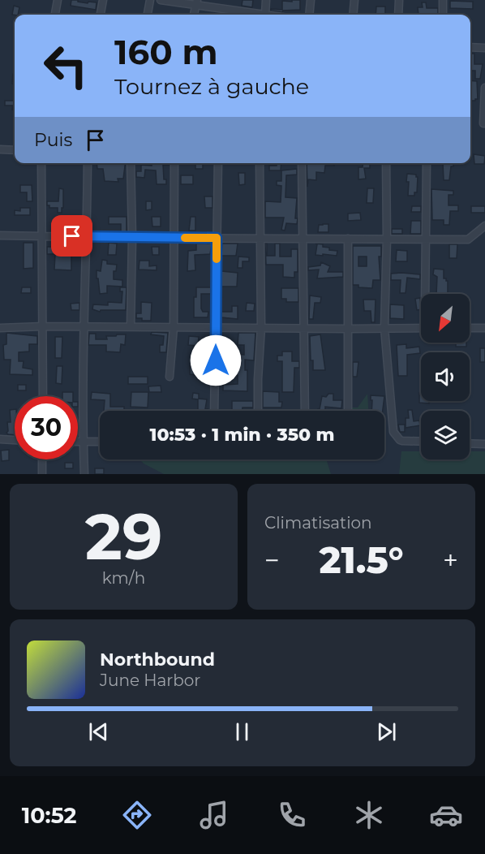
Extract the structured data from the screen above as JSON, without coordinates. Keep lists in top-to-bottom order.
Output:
{
  "north": "bottom left",
  "page": {
    "turn": ["160 m", "Tournez à gauche"],
    "then": "Puis",
    "limit": "30",
    "trip": "10:53 · 1 min · 350 m",
    "tile": [
      ["29", "km/h"],
      "Climatisation"
    ],
    "heat": ["−", "21.5°", "+"],
    "song": ["Northbound", "June Harbor"],
    "tabs": "10:52"
  }
}
